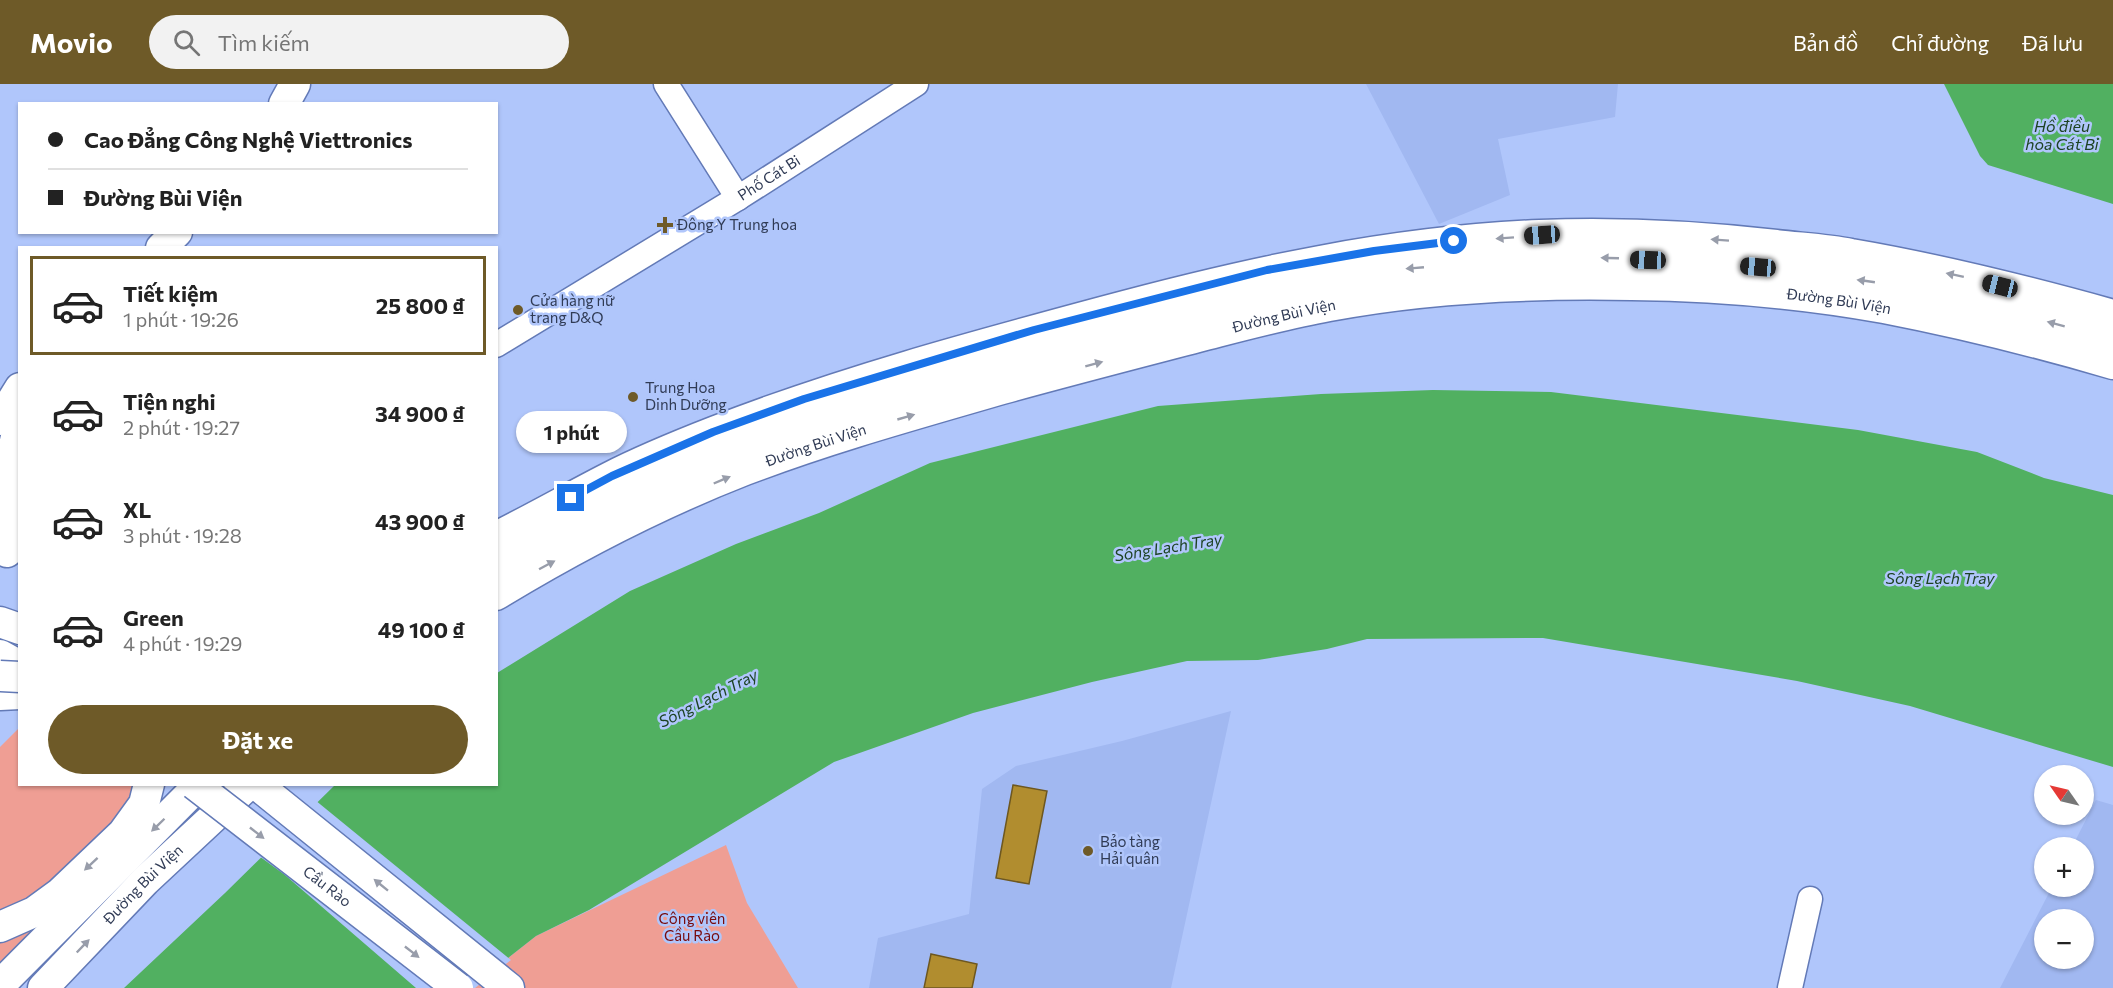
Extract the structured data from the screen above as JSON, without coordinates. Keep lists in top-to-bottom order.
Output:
{
  "streets": {
    "main road": ["Đường Bùi Viện", "Cầu Rào"],
    "street": ["Phố Cát Bi"]
  },
  "water": ["Hồ điều hòa Cát Bi", "Sông Lạch Tray"],
  "parks": ["Công viên Cầu Rào"],
  "places": {
    "health": ["Đông Y Trung hoa"],
    "other": ["Cửa hàng nữ trang D&Q", "Trung Hoa Dinh Dưỡng", "Bảo tàng Hải quân"]
  },
  "north": "top left",
  "page": {
    "header": "Movio",
    "search": "Tìm kiếm",
    "nav": ["Bản đồ", "Chỉ đường", "Đã lưu"],
    "banner": ["Cao Đẳng Công Nghệ Viettronics", "Đường Bùi Viện"],
    "list": [
      {
        "name": "Tiết kiệm",
        "note": "1 phút · 19:26",
        "value": "25 800 ₫"
      },
      {
        "name": "Tiện nghi",
        "note": "2 phút · 19:27",
        "value": "34 900 ₫"
      },
      {
        "name": "XL",
        "note": "3 phút · 19:28",
        "value": "43 900 ₫"
      },
      {
        "name": "Green",
        "note": "4 phút · 19:29",
        "value": "49 100 ₫"
      }
    ],
    "bubble": "1 phút",
    "buttons": "Đặt xe",
    "map_buttons": ["+", "−"]
  }
}
